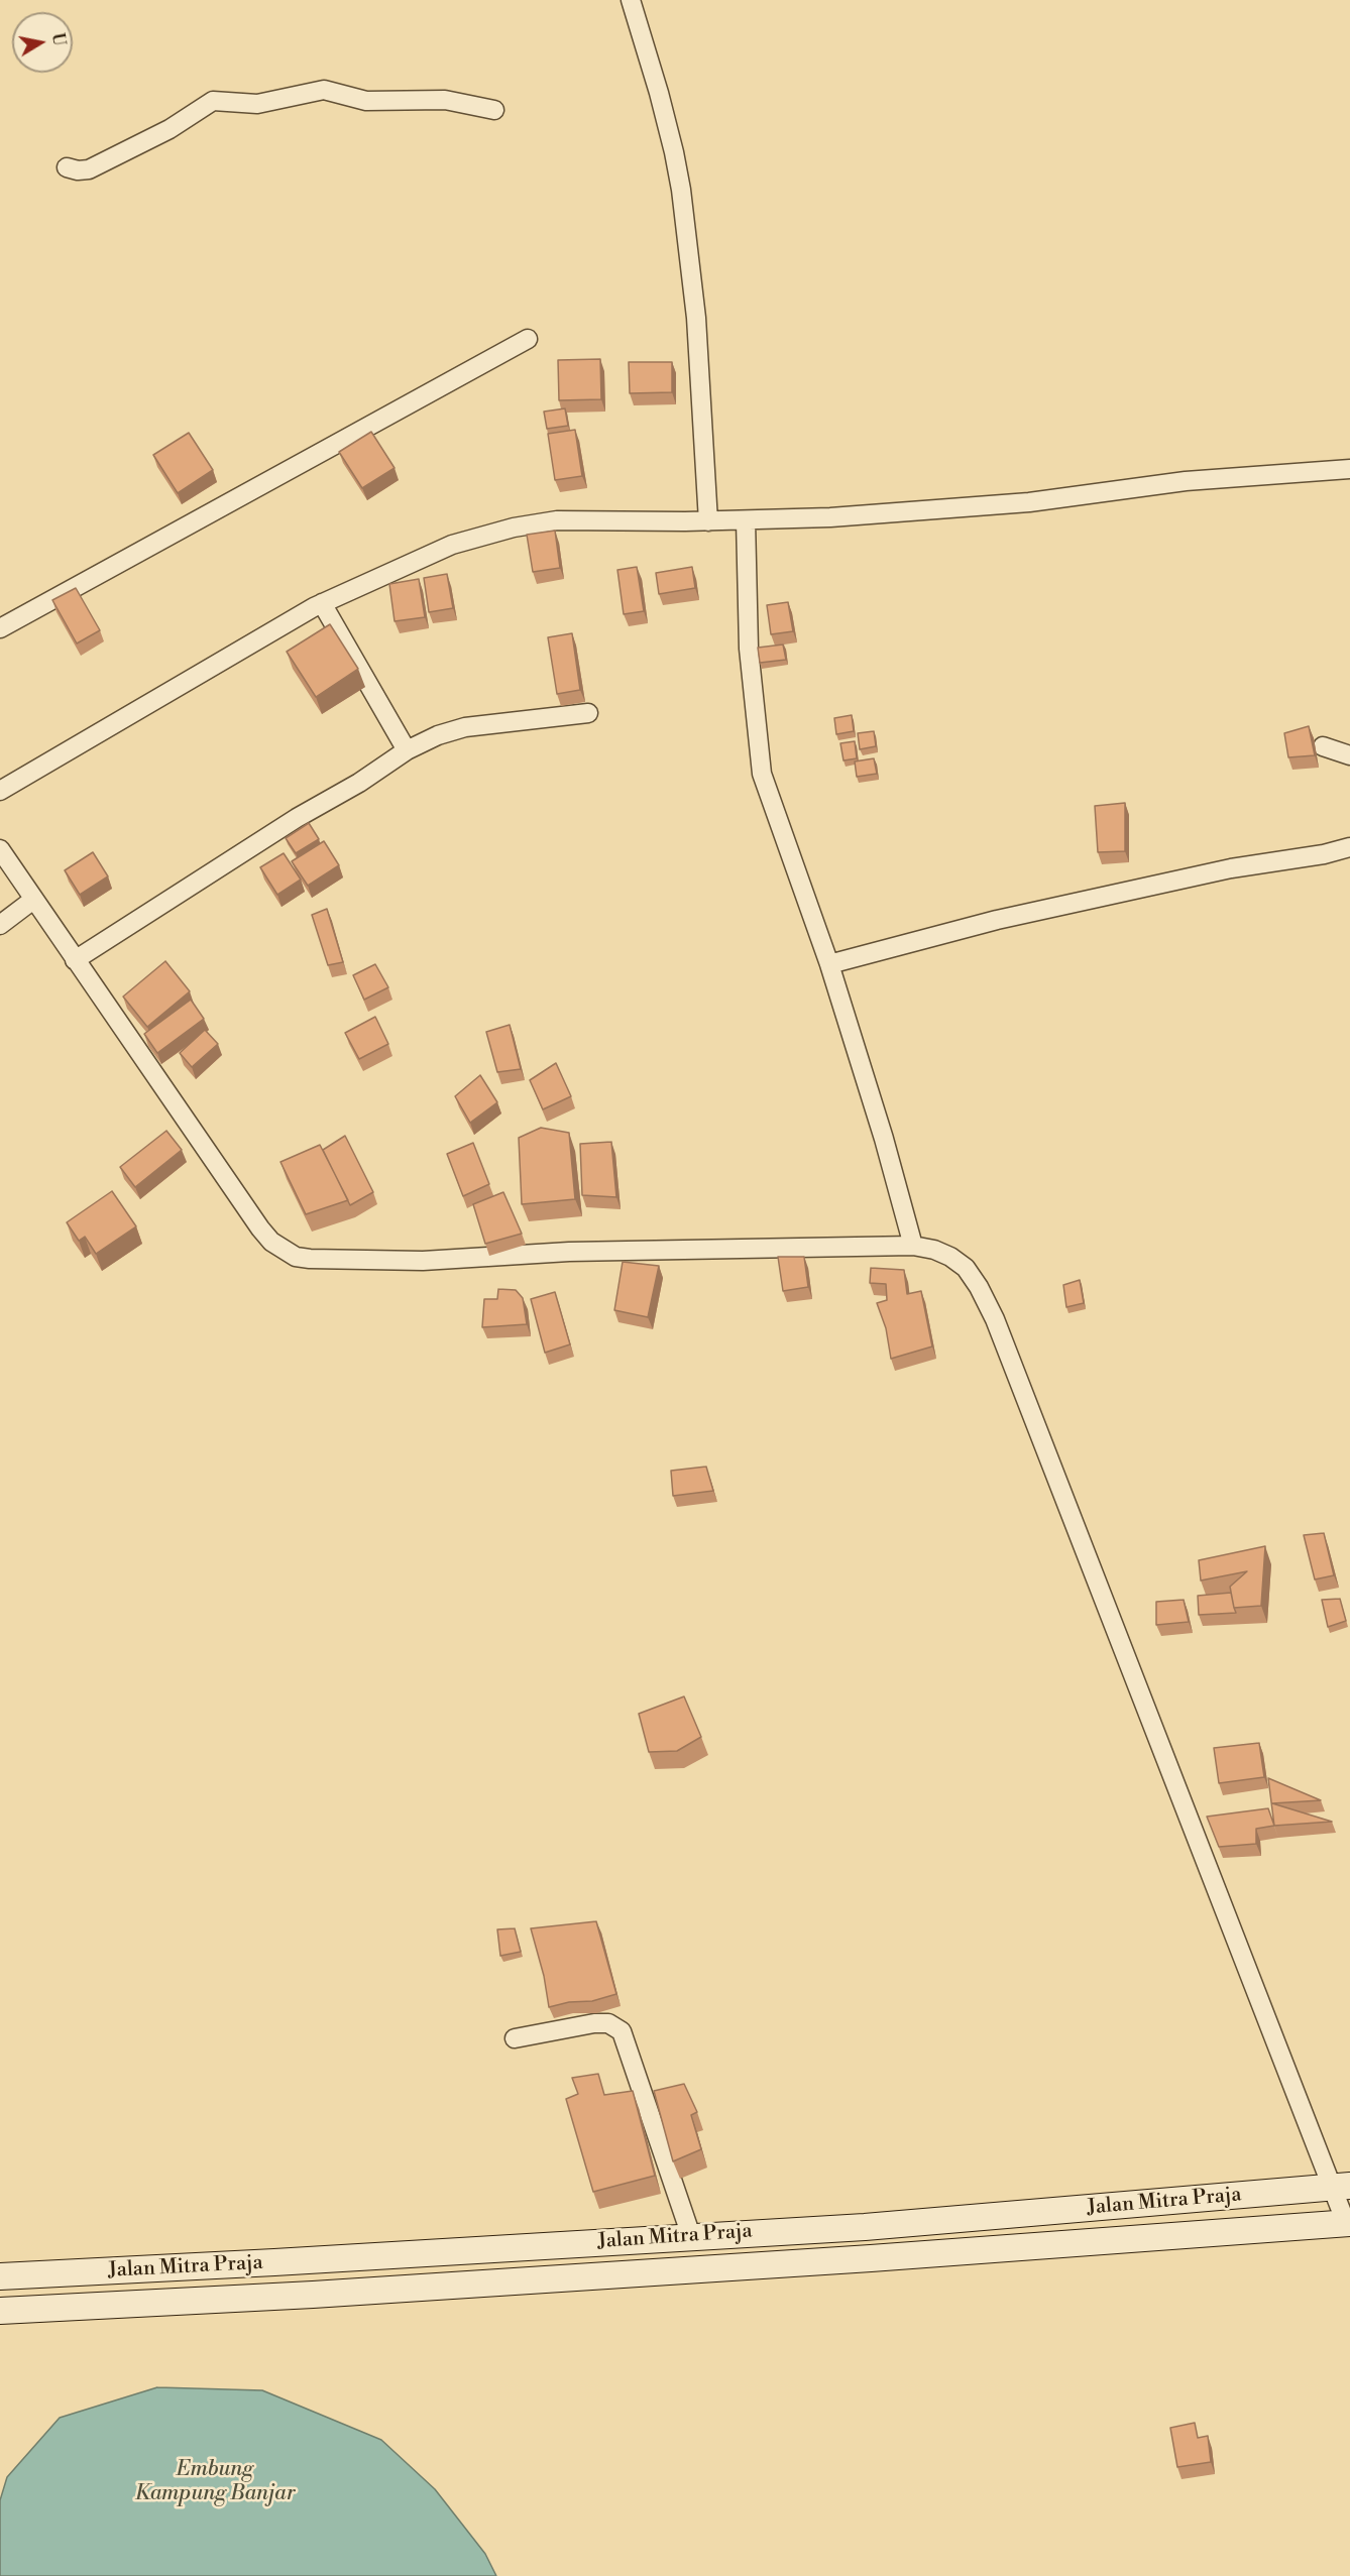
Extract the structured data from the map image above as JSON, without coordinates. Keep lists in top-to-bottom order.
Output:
{
  "streets": {
    "street": ["Jalan Mitra Praja"]
  },
  "water": ["Embung Kampung Banjar"],
  "north": "right"
}
